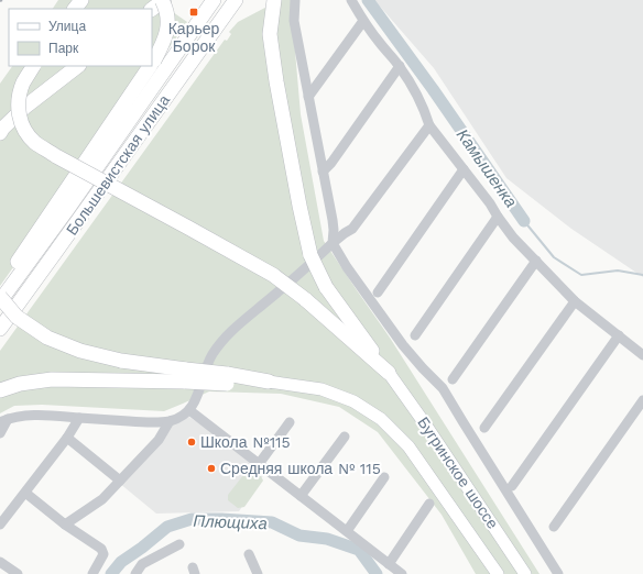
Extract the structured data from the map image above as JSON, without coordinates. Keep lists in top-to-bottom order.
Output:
{
  "streets": {
    "highway": ["Большевистская улица"],
    "main road": ["Бугринское шоссе"]
  },
  "water": ["Камышенка", "Плющиха"],
  "places": {
    "transit": ["Карьер Борок"],
    "other": ["Школа №115", "Средняя школа № 115"]
  },
  "legend": ["Улица", "Парк"]
}
